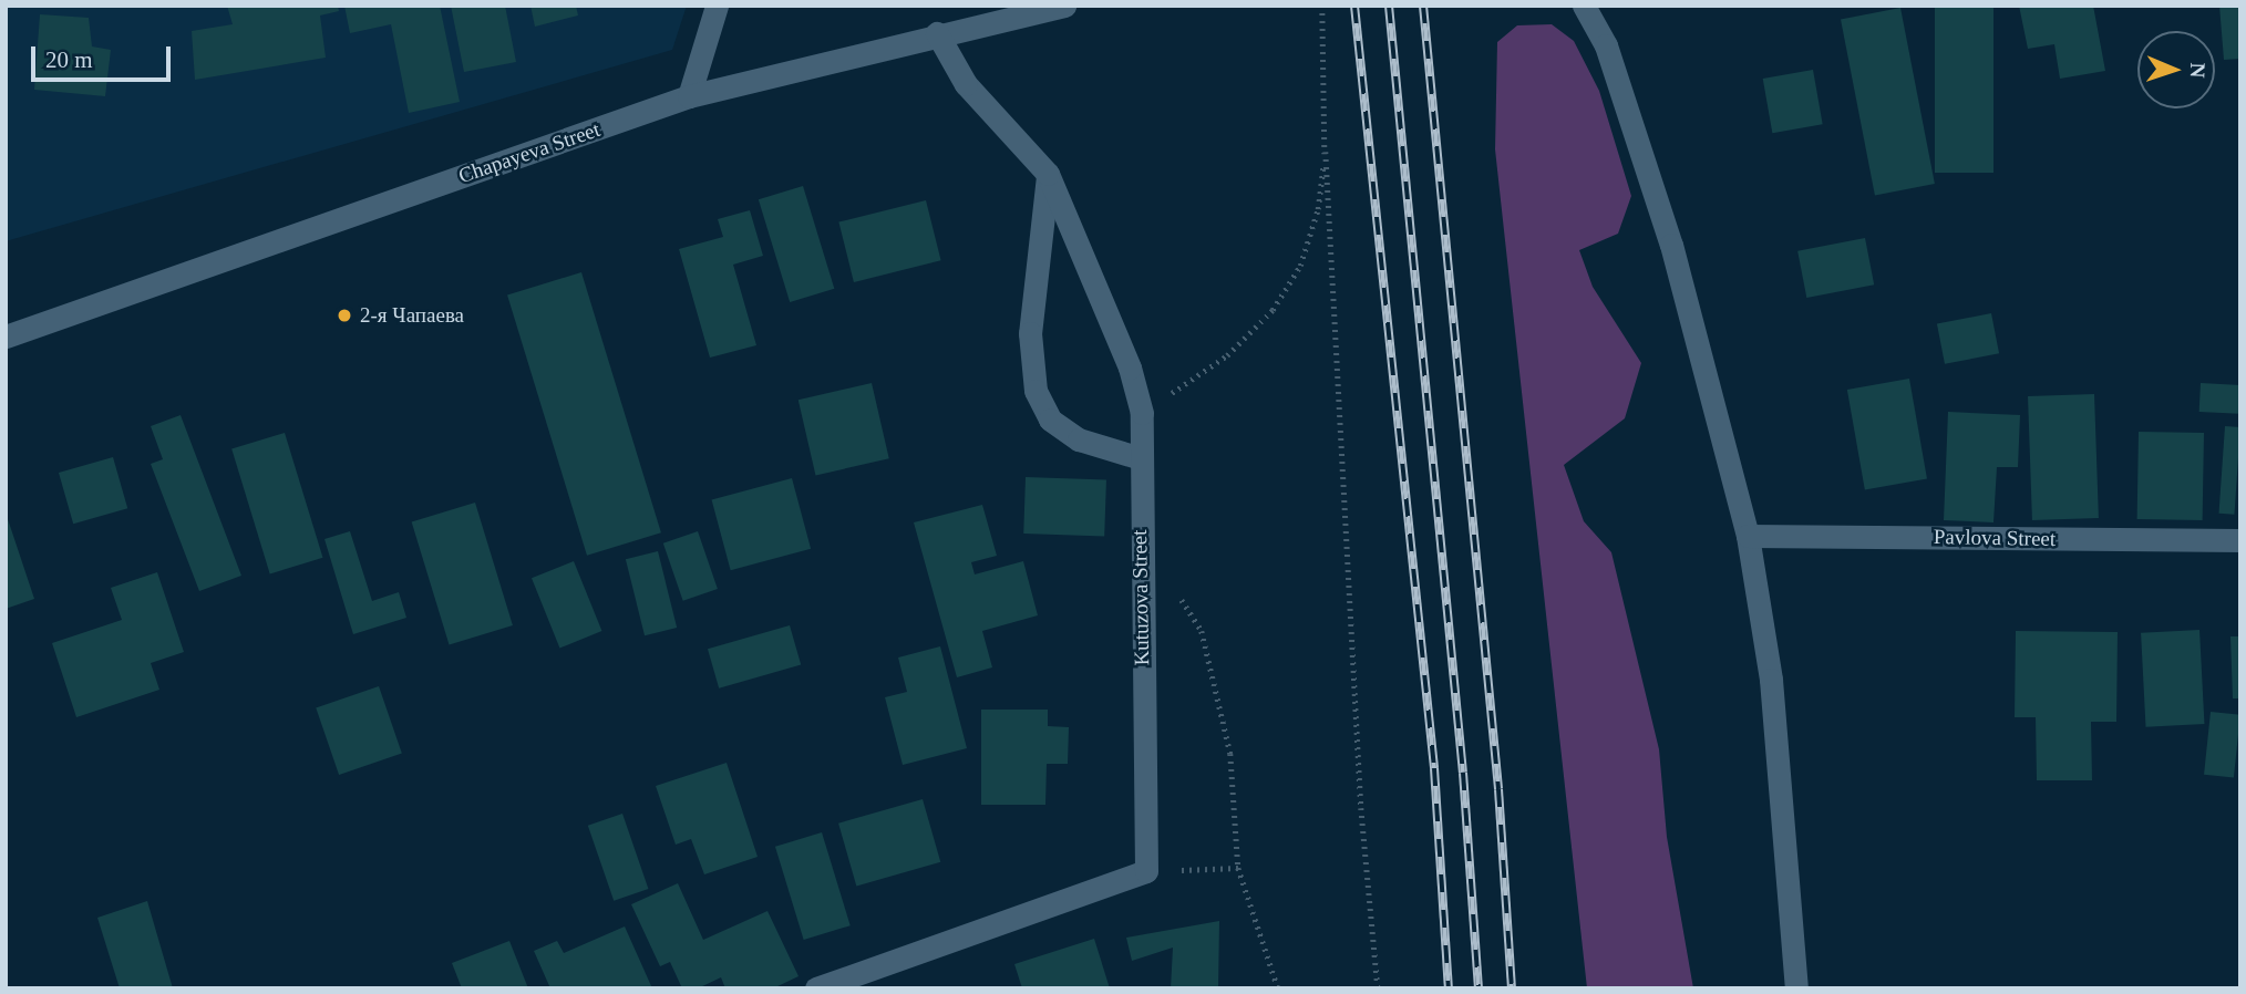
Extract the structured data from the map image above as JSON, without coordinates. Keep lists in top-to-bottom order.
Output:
{
  "streets": {
    "street": ["Chapayeva Street", "Pavlova Street", "Kutuzova Street"]
  },
  "crossings": [
    ["Chapayeva Street", "Kutuzova Street"]
  ],
  "places": ["2-я Чапаева"],
  "scale_bar": "20 m",
  "north": "right"
}
